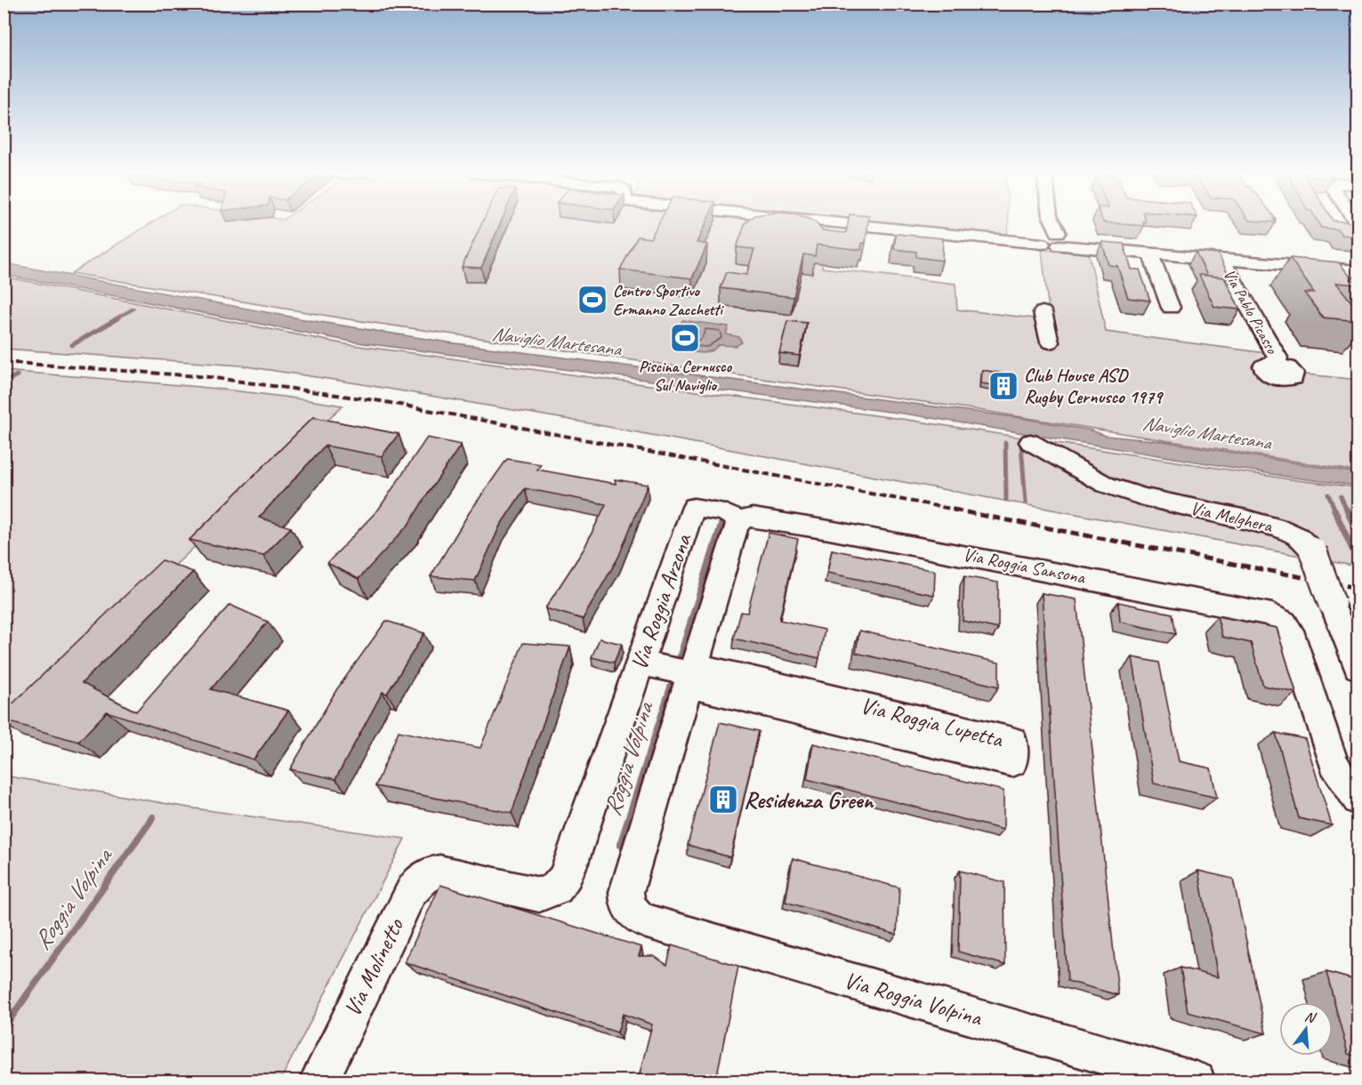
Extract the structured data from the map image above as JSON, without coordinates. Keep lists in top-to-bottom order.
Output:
{
  "streets": {
    "street": [
      "Via Pablo Picasso",
      "Via Melghera",
      "Via Roggia Sansona",
      "Via Roggia Arzona",
      "Via Roggia Lupetta",
      "Via Molinetto",
      "Via Roggia Volpina"
    ]
  },
  "crossings": [
    ["Via Roggia Sansona", "Via Roggia Arzona"],
    ["Via Roggia Arzona", "Via Molinetto"],
    ["Via Roggia Lupetta", "Via Roggia Volpina"]
  ],
  "water": ["Naviglio Martesana", "Roggia Volpina"],
  "places": {
    "sports": ["Centro Sportivo Ermanno Zacchetti", "Piscina Cernusco Sul Naviglio"],
    "building": ["Club House ASD Rugby Cernusco 1979", "Residenza Green"]
  },
  "north": "top"
}
